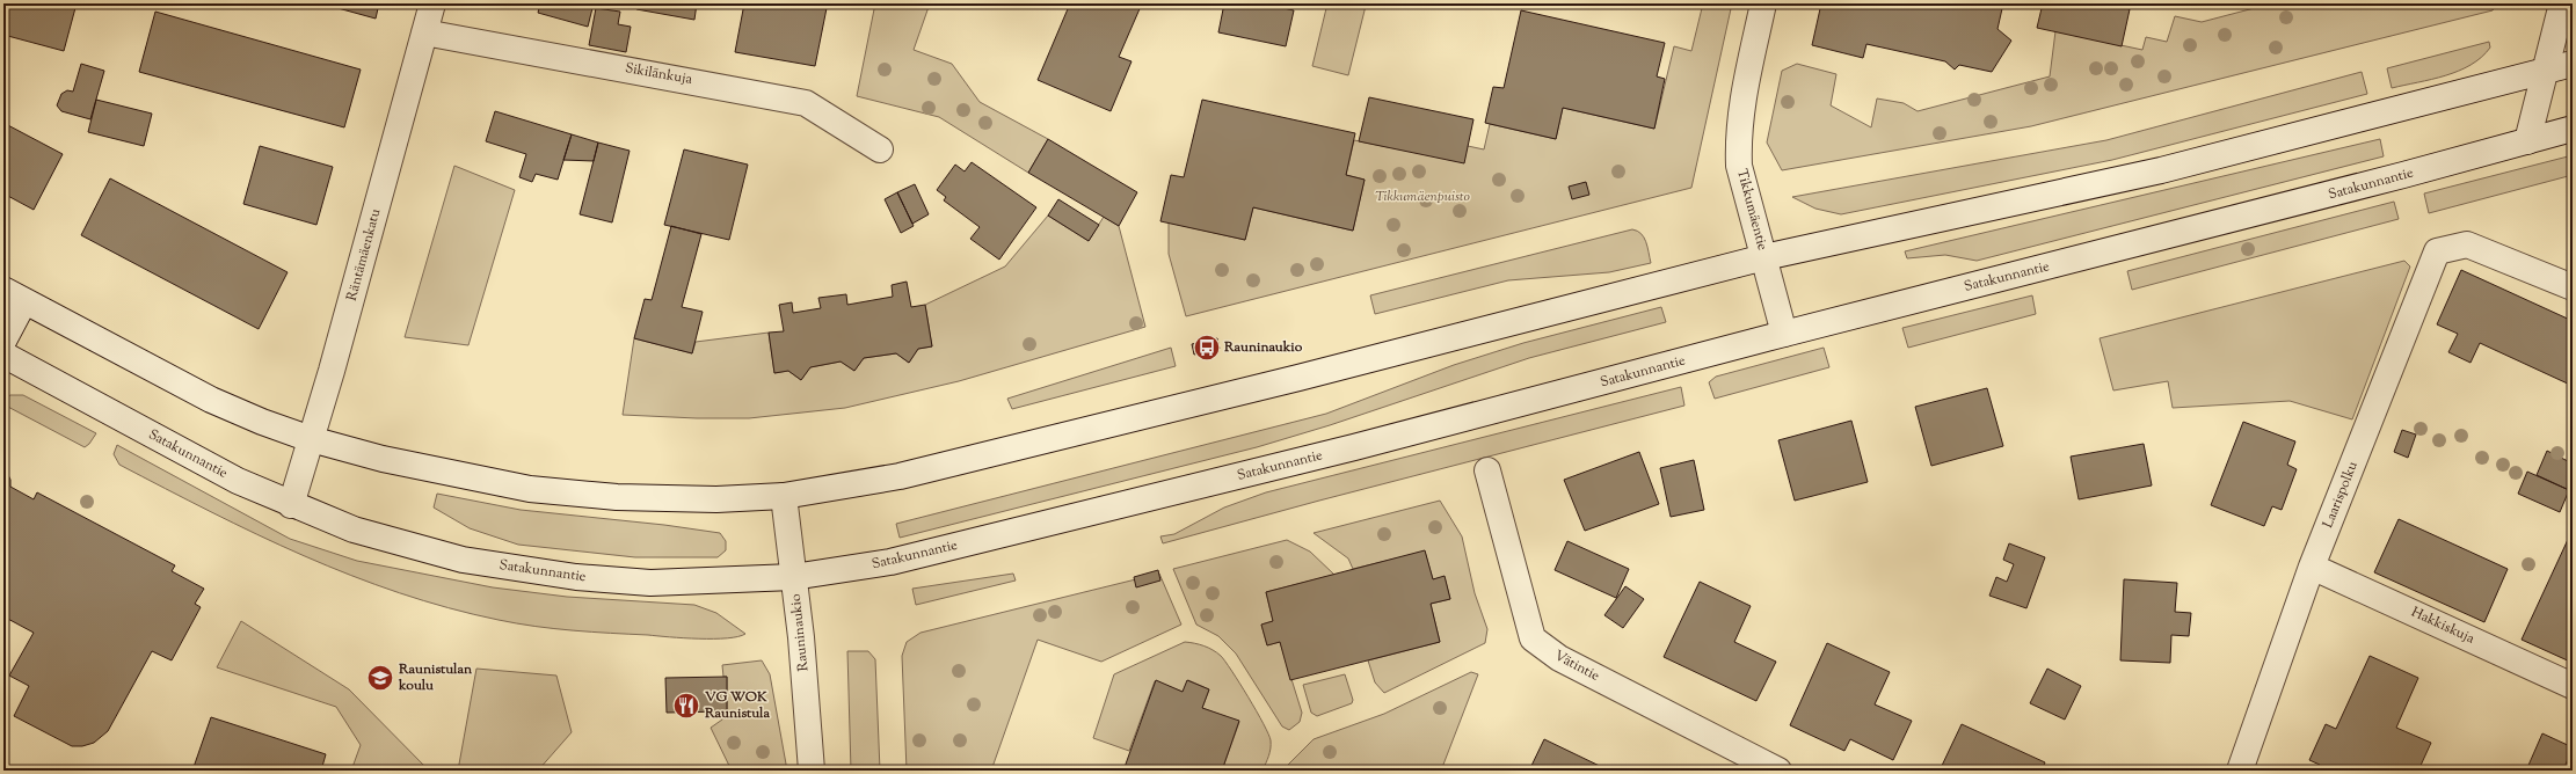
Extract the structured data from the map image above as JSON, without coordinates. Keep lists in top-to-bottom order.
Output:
{
  "streets": {
    "main road": [
      "Sikilänkuja",
      "Satakunnantie",
      "Tikkumäentie",
      "Räntämäenkatu",
      "Laarispolku",
      "Hakkiskuja",
      "Rauninaukio",
      "Vätintie"
    ]
  },
  "crossings": [
    ["Sikilänkuja", "Räntämäenkatu"],
    ["Satakunnantie", "Tikkumäentie"],
    ["Satakunnantie", "Räntämäenkatu"],
    ["Satakunnantie", "Rauninaukio"],
    ["Laarispolku", "Hakkiskuja"]
  ],
  "parks": ["Tikkumäenpuisto"],
  "places": {
    "bus stop": ["Rauninaukio"],
    "school or university": ["Raunistulan koulu"],
    "restaurant": ["VG WOK Raunistula"]
  }
}
